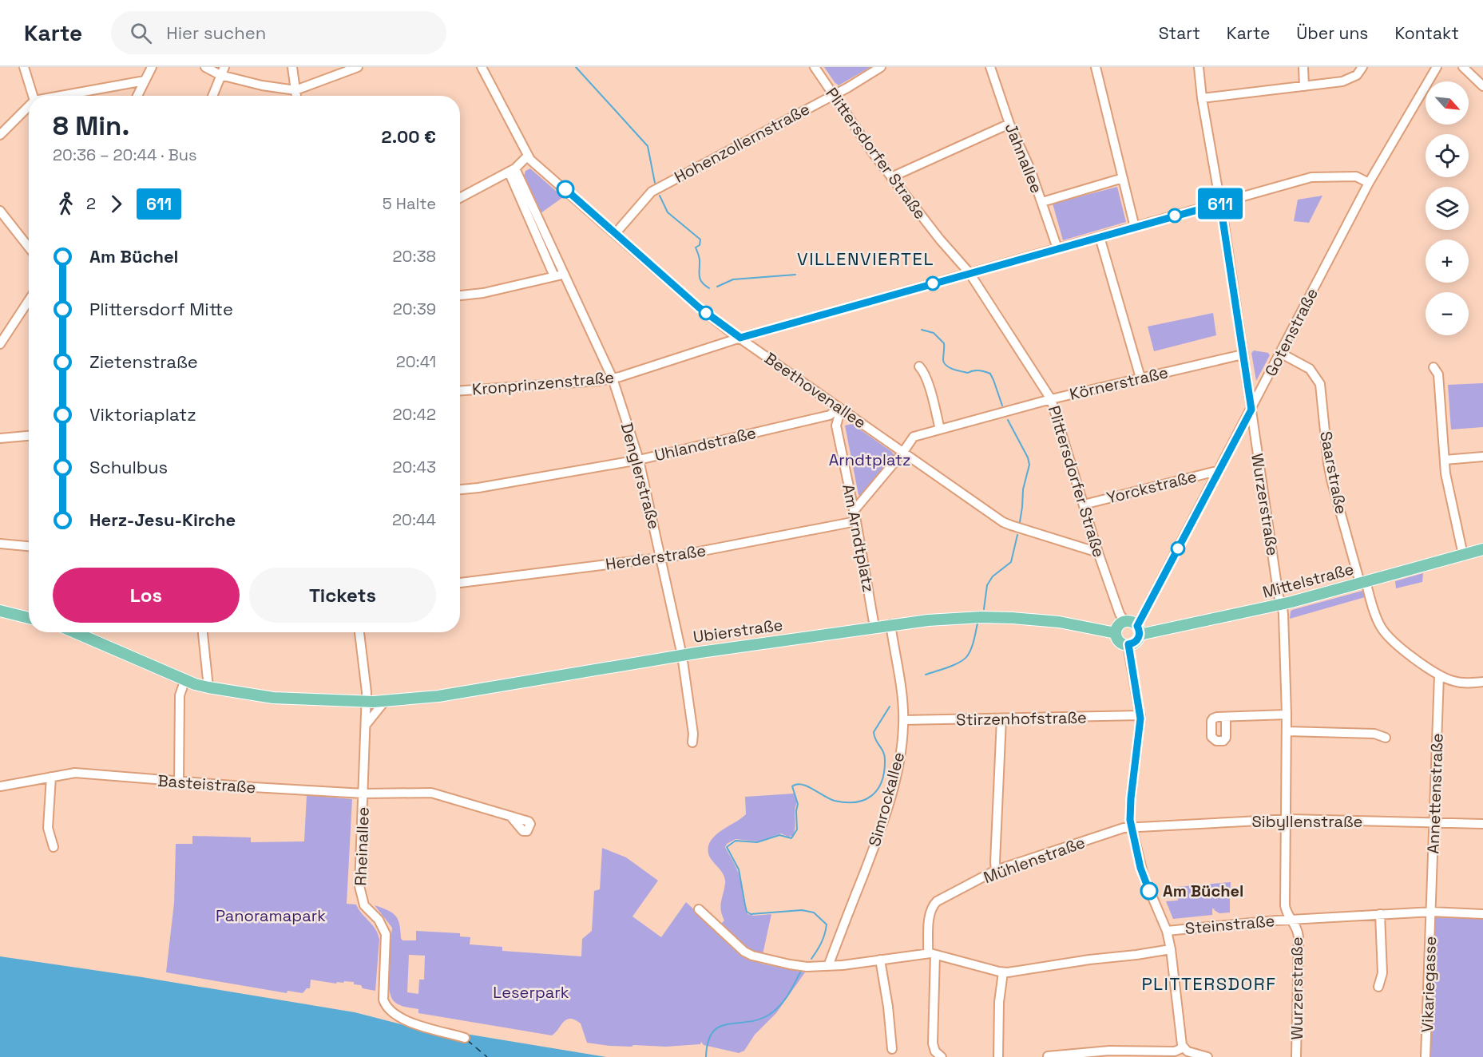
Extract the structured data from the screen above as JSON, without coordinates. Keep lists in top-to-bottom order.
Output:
{
  "streets": {
    "main road": ["Mittelstraße", "Ubierstraße"],
    "street": [
      "Hohenzollernstraße",
      "Plittersdorfer Straße",
      "Jahnallee",
      "Gotenstraße",
      "Kronprinzenstraße",
      "Körnerstraße",
      "Beethovenallee",
      "Uhlandstraße",
      "Saarstraße",
      "Denglerstraße",
      "Yorckstraße",
      "Wurzerstraße",
      "Am Arndtplatz",
      "Herderstraße",
      "Stirzenhofstraße",
      "Basteistraße",
      "Annettenstraße",
      "Simrockallee",
      "Sibyllenstraße",
      "Rheinallee",
      "Mühlenstraße",
      "Steinstraße",
      "Vikariegasse"
    ]
  },
  "crossings": [
    ["Hohenzollernstraße", "Plittersdorfer Straße"],
    ["Hohenzollernstraße", "Beethovenallee"],
    ["Plittersdorfer Straße", "Gotenstraße"],
    ["Plittersdorfer Straße", "Kronprinzenstraße"],
    ["Plittersdorfer Straße", "Körnerstraße"],
    ["Plittersdorfer Straße", "Beethovenallee"],
    ["Plittersdorfer Straße", "Yorckstraße"],
    ["Plittersdorfer Straße", "Mittelstraße"],
    ["Plittersdorfer Straße", "Ubierstraße"],
    ["Jahnallee", "Kronprinzenstraße"],
    ["Gotenstraße", "Kronprinzenstraße"],
    ["Gotenstraße", "Saarstraße"],
    ["Gotenstraße", "Yorckstraße"],
    ["Gotenstraße", "Wurzerstraße"],
    ["Gotenstraße", "Mittelstraße"],
    ["Gotenstraße", "Ubierstraße"],
    ["Kronprinzenstraße", "Beethovenallee"],
    ["Kronprinzenstraße", "Denglerstraße"],
    ["Kronprinzenstraße", "Wurzerstraße"],
    ["Körnerstraße", "Beethovenallee"],
    ["Körnerstraße", "Wurzerstraße"],
    ["Beethovenallee", "Uhlandstraße"],
    ["Uhlandstraße", "Denglerstraße"],
    ["Uhlandstraße", "Am Arndtplatz"],
    ["Saarstraße", "Mittelstraße"],
    ["Saarstraße", "Annettenstraße"],
    ["Denglerstraße", "Herderstraße"],
    ["Denglerstraße", "Ubierstraße"],
    ["Wurzerstraße", "Mittelstraße"],
    ["Wurzerstraße", "Sibyllenstraße"],
    ["Wurzerstraße", "Steinstraße"],
    ["Am Arndtplatz", "Herderstraße"],
    ["Am Arndtplatz", "Ubierstraße"],
    ["Mittelstraße", "Ubierstraße"],
    ["Ubierstraße", "Simrockallee"],
    ["Ubierstraße", "Rheinallee"],
    ["Stirzenhofstraße", "Simrockallee"],
    ["Basteistraße", "Rheinallee"],
    ["Annettenstraße", "Sibyllenstraße"],
    ["Annettenstraße", "Steinstraße"],
    ["Annettenstraße", "Vikariegasse"],
    ["Sibyllenstraße", "Mühlenstraße"],
    ["Steinstraße", "Vikariegasse"]
  ],
  "districts": ["VILLENVIERTEL", "PLITTERSDORF"],
  "parks": ["Arndtplatz", "Panoramapark", "Leserpark"],
  "places": ["Am Büchel"],
  "lines": ["bus line 611"],
  "north": "bottom right",
  "page": {
    "header": "Karte",
    "search": "Hier suchen",
    "nav": [
      "Start",
      "Karte",
      "Über uns",
      "Kontakt"
    ],
    "on_map": "611",
    "map_buttons": ["+", "−"],
    "heading": ["8 Min.", "20:36 – 20:44 · Bus", "2.00 €"],
    "legs": ["2", "611", "5 Halte"],
    "list": [
      {
        "name": "Am Büchel",
        "value": "20:38"
      },
      {
        "name": "Plittersdorf Mitte",
        "value": "20:39"
      },
      {
        "name": "Zietenstraße",
        "value": "20:41"
      },
      {
        "name": "Viktoriaplatz",
        "value": "20:42"
      },
      {
        "name": "Schulbus",
        "value": "20:43"
      },
      {
        "name": "Herz-Jesu-Kirche",
        "value": "20:44"
      }
    ],
    "buttons": ["Los", "Tickets"]
  }
}
